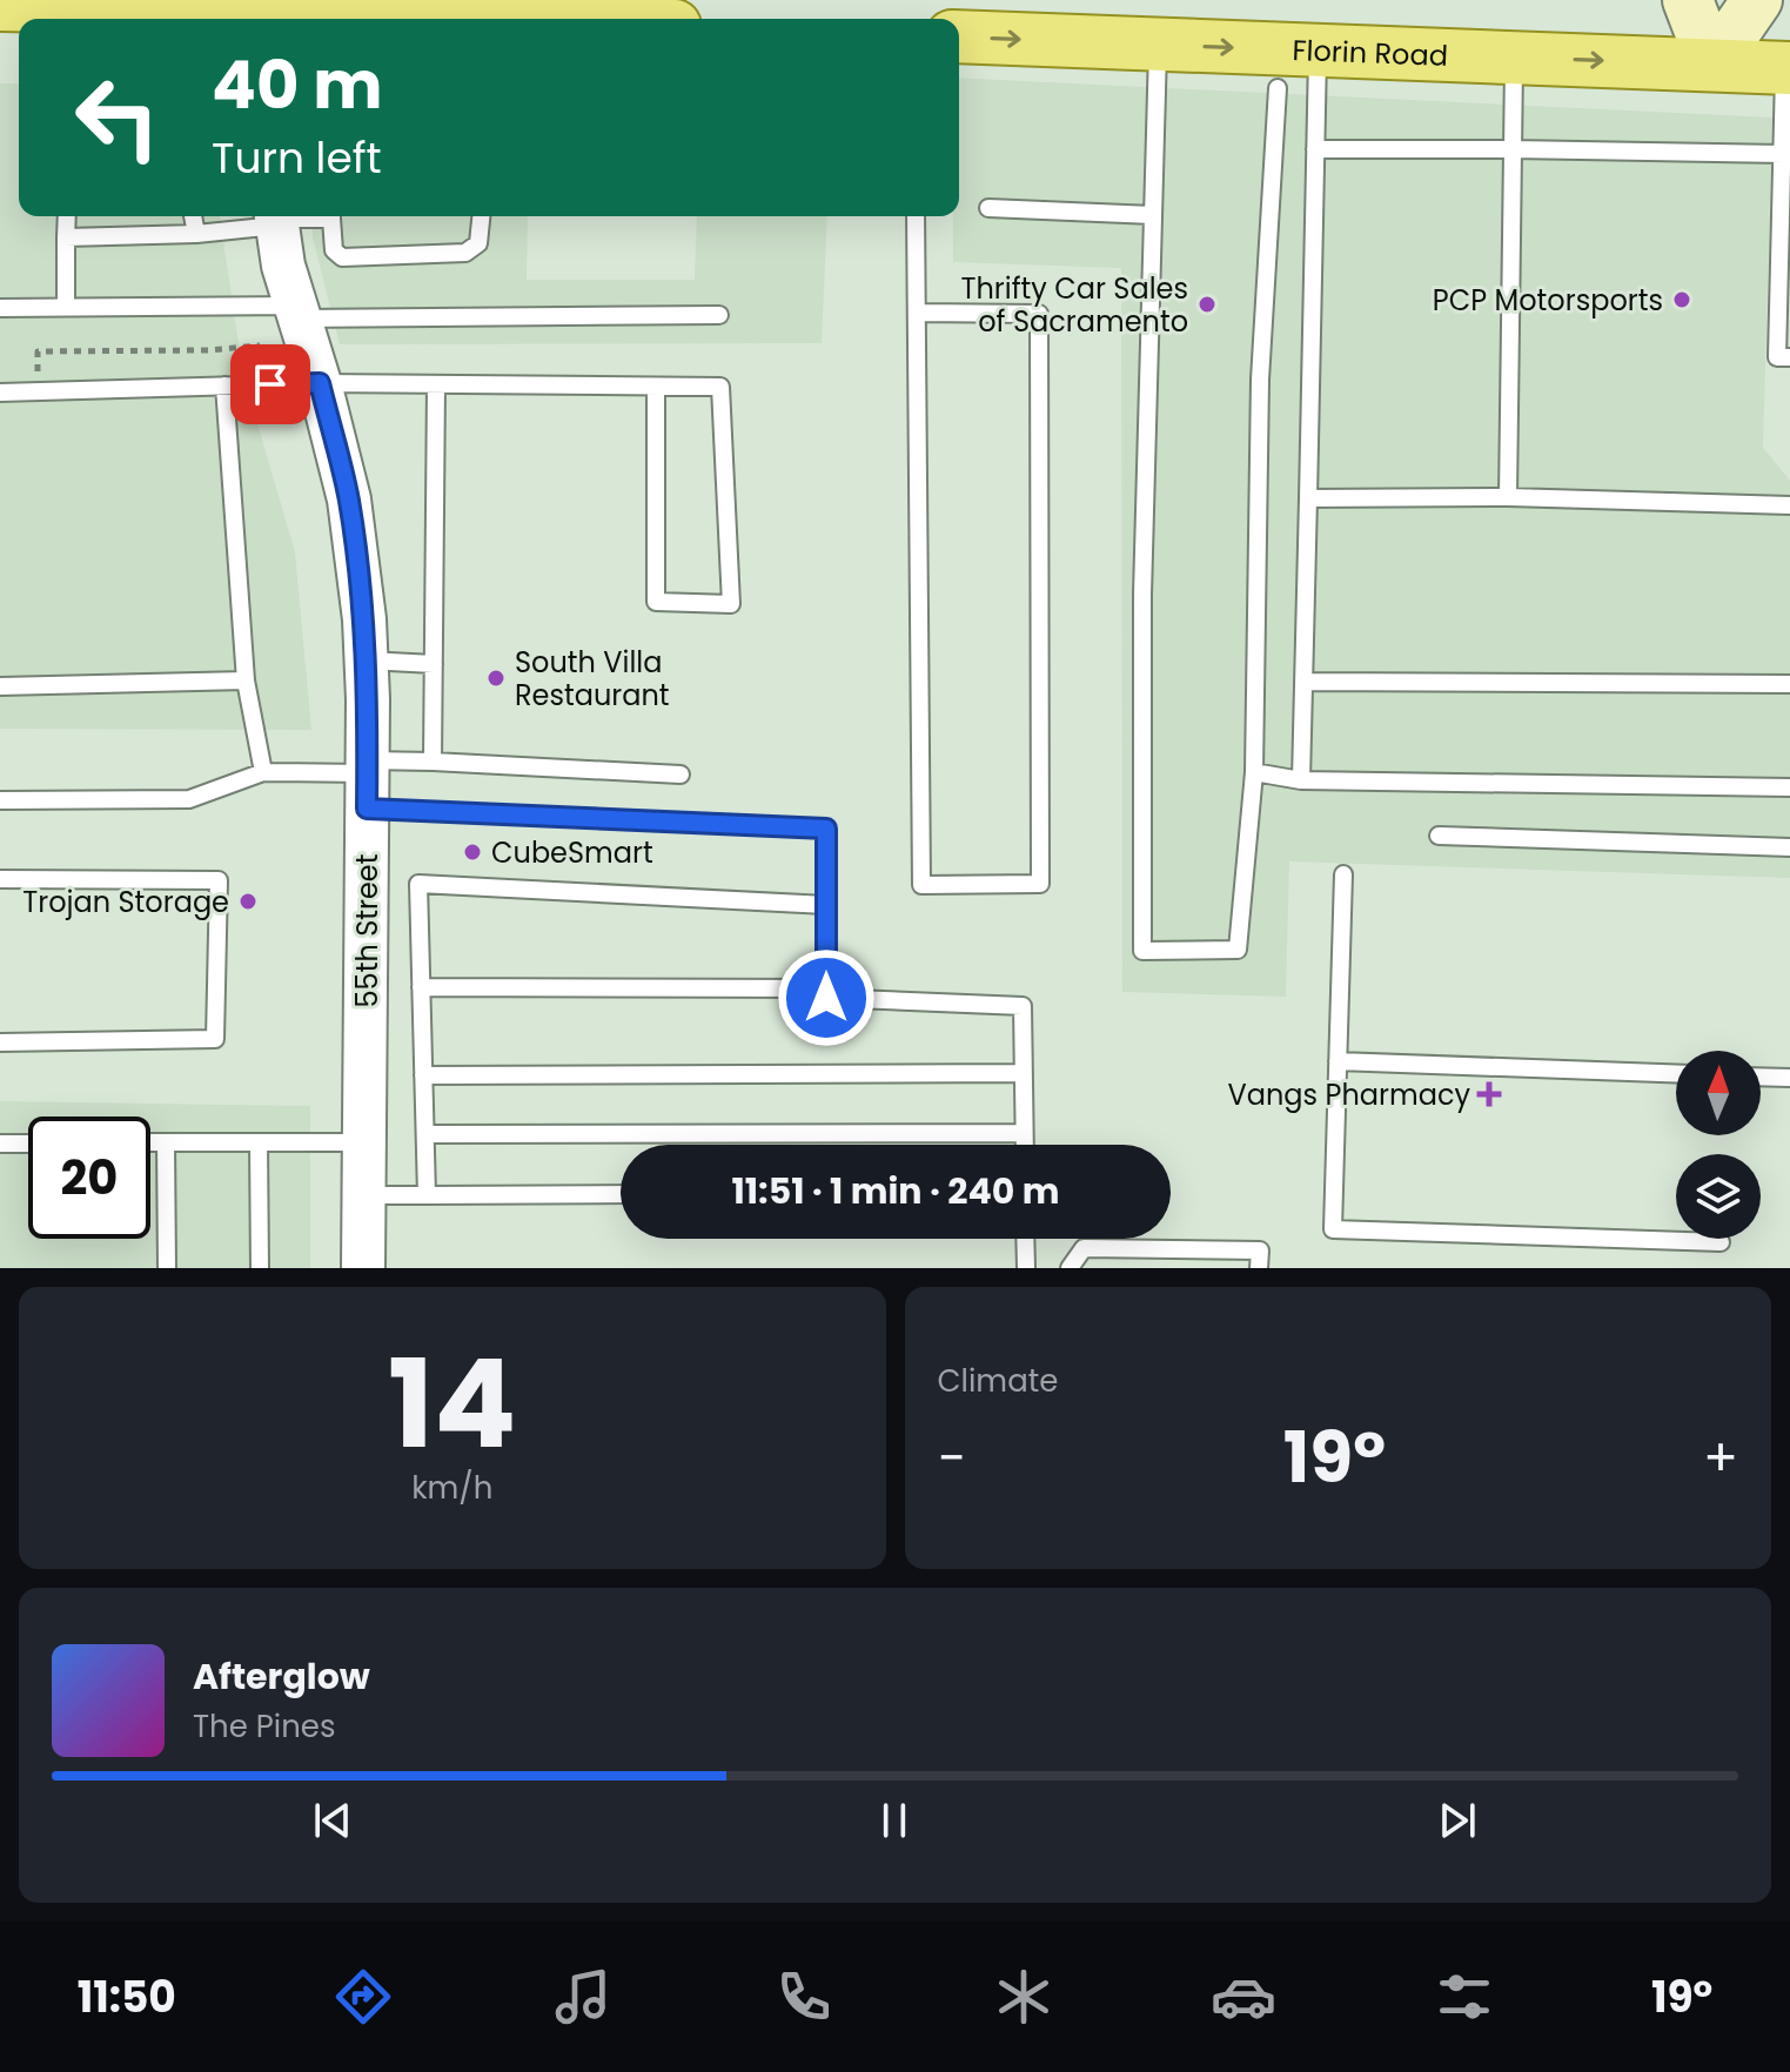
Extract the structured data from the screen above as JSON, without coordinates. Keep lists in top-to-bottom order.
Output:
{
  "streets": {
    "main road": ["Florin Road"],
    "street": ["55th Street"]
  },
  "one_way": ["Florin Road"],
  "places": {
    "other": [
      "PCP Motorsports",
      "Thrifty Car Sales of Sacramento",
      "South Villa Restaurant",
      "CubeSmart",
      "Trojan Storage"
    ],
    "health": ["Vangs Pharmacy"]
  },
  "north": "top",
  "page": {
    "turn": ["40 m", "Turn left"],
    "limit": "20",
    "trip": "11:51 · 1 min · 240 m",
    "tile": [
      ["14", "km/h"],
      "Climate"
    ],
    "heat": ["−", "19°", "+"],
    "song": ["Afterglow", "The Pines"],
    "tabs": ["11:50", "19°"]
  }
}
